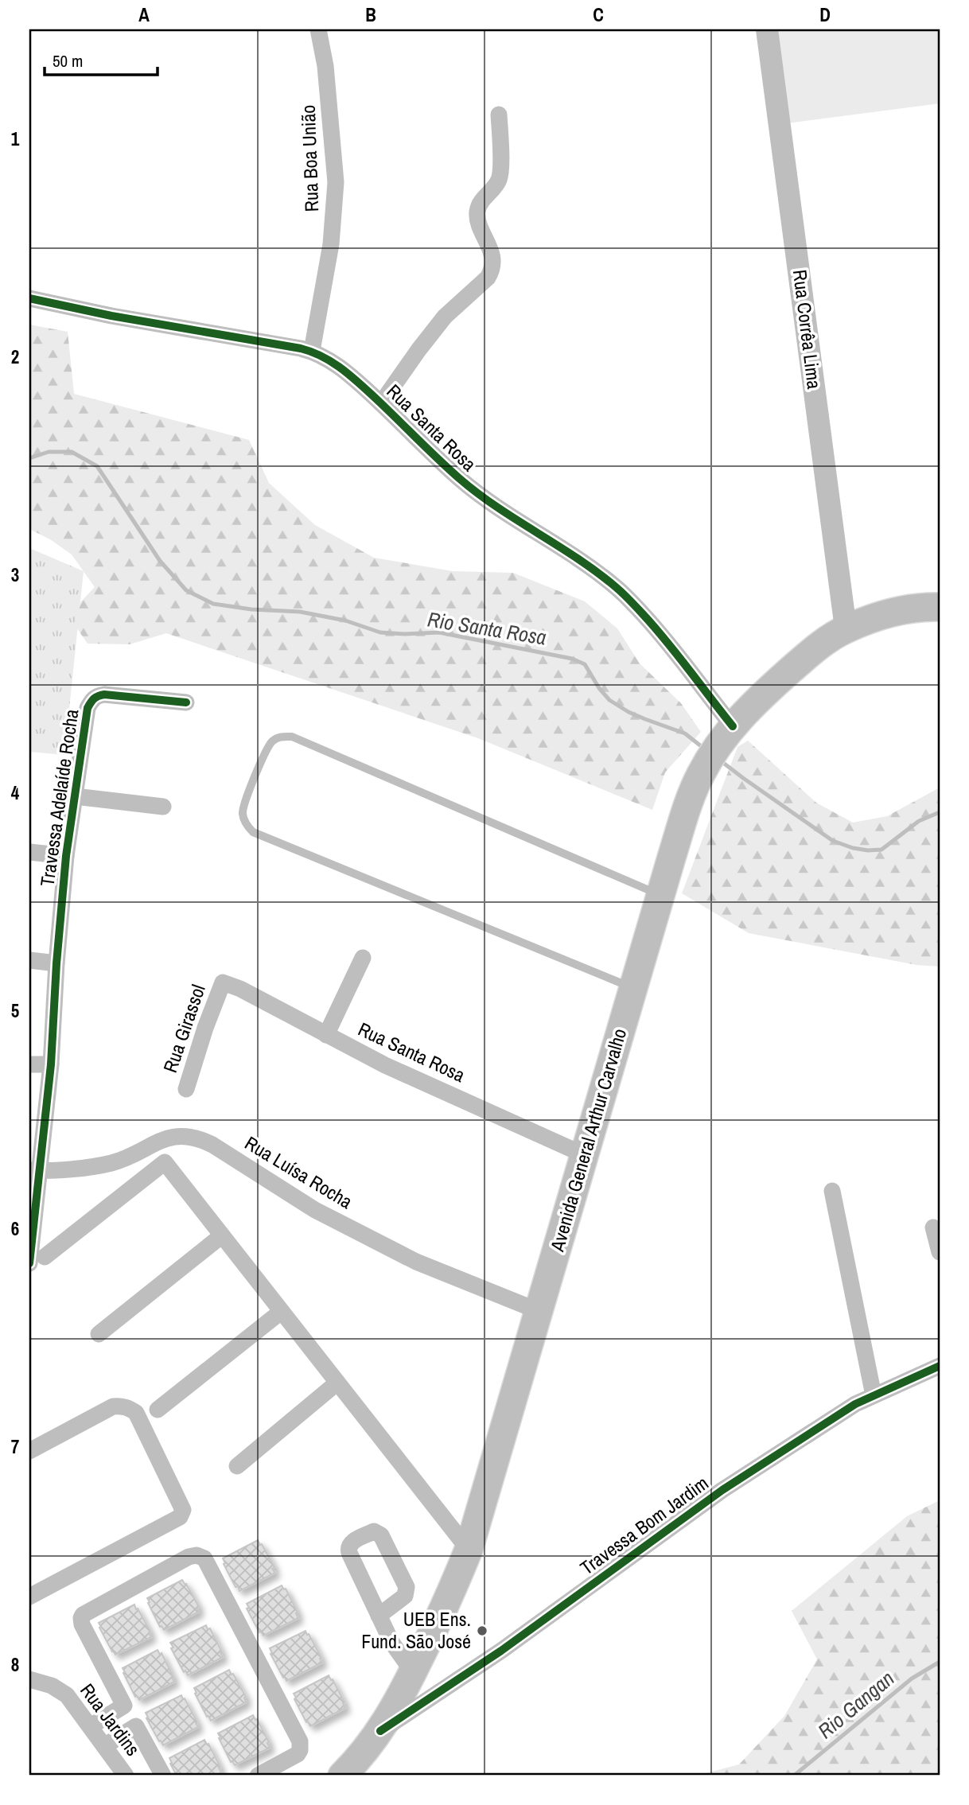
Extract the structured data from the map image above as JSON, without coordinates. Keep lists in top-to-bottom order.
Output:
{
  "streets": {
    "main road": ["Avenida General Arthur Carvalho"],
    "street": [
      "Rua Boa União",
      "Rua Corrêa Lima",
      "Rua Santa Rosa",
      "Travessa Adelaíde Rocha",
      "Rua Girassol",
      "Rua Luísa Rocha",
      "Travessa Bom Jardim",
      "Rua Jardins"
    ]
  },
  "crossings": [
    ["Rua Boa União", "Rua Santa Rosa"],
    ["Rua Corrêa Lima", "Avenida General Arthur Carvalho"],
    ["Rua Santa Rosa", "Rua Girassol"],
    ["Rua Santa Rosa", "Avenida General Arthur Carvalho"],
    ["Travessa Adelaíde Rocha", "Rua Luísa Rocha"],
    ["Avenida General Arthur Carvalho", "Rua Luísa Rocha"],
    ["Avenida General Arthur Carvalho", "Travessa Bom Jardim"]
  ],
  "water": ["Rio Santa Rosa", "Rio Gangan"],
  "places": ["UEB Ens. Fund. São José"],
  "scale_bar": "50 m",
  "grid": {
    "columns": [
      "A",
      "B",
      "C",
      "D"
    ],
    "rows": [
      "1",
      "2",
      "3",
      "4",
      "5",
      "6",
      "7",
      "8"
    ]
  }
}
